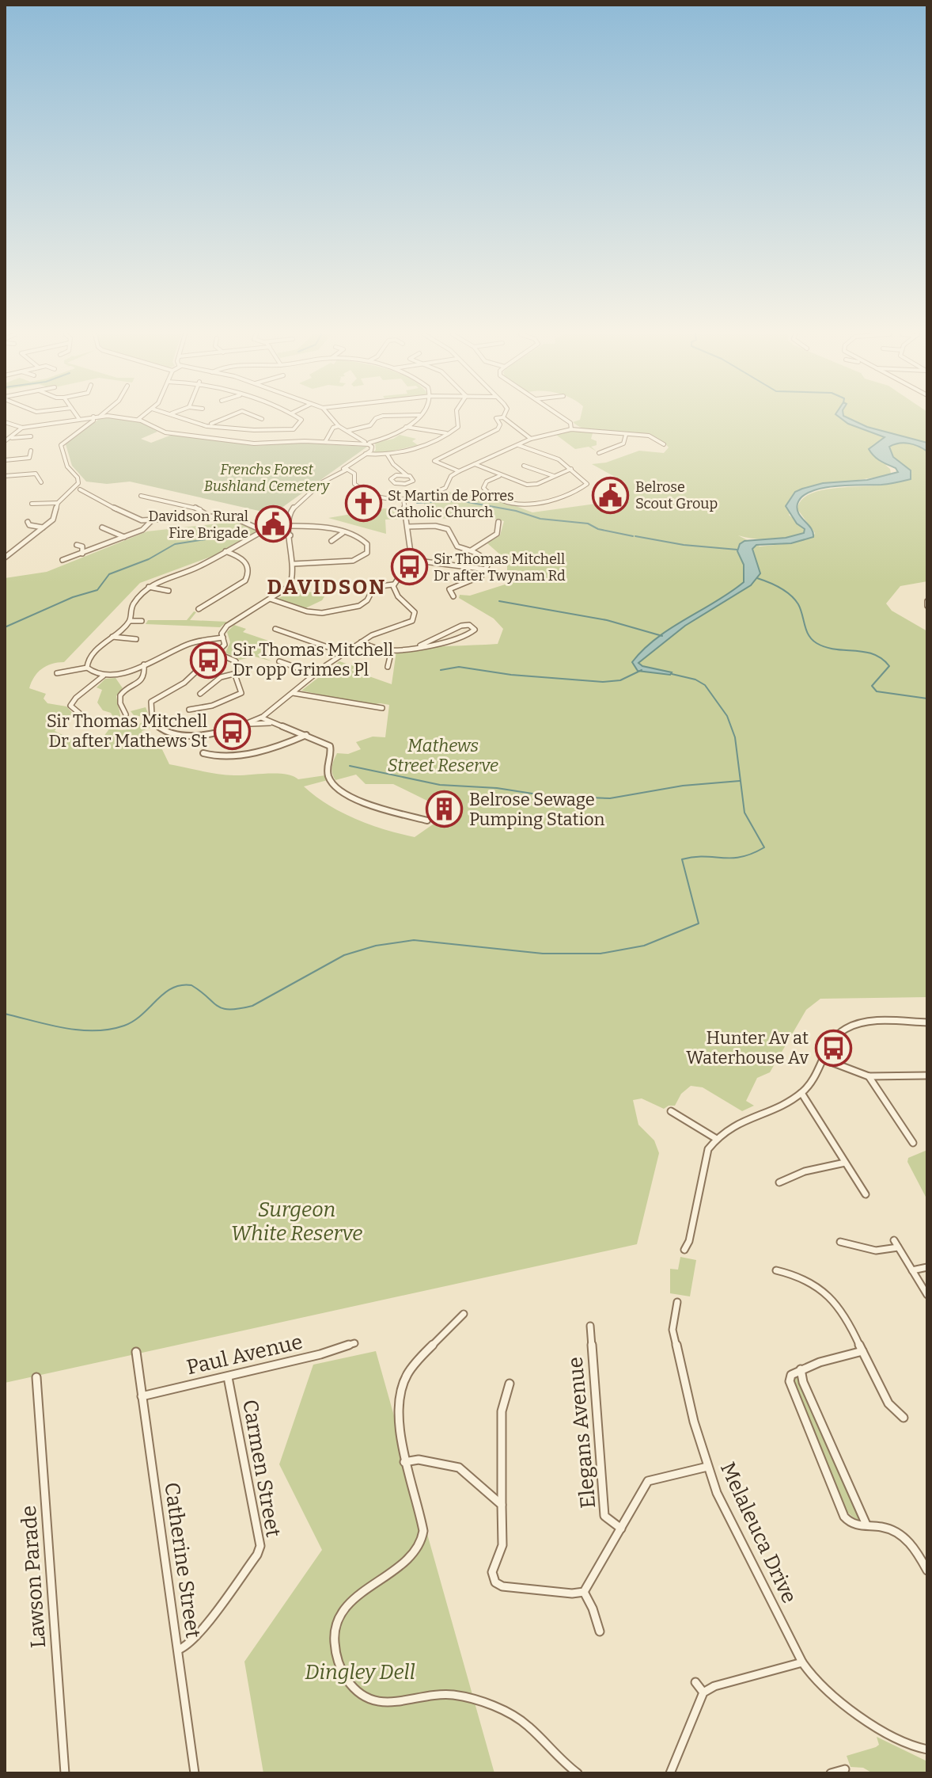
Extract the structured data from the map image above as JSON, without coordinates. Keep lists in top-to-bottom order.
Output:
{
  "streets": {
    "street": [
      "Paul Avenue",
      "Elegans Avenue",
      "Carmen Street",
      "Melaleuca Drive",
      "Catherine Street",
      "Lawson Parade"
    ]
  },
  "crossings": [
    ["Paul Avenue", "Carmen Street"],
    ["Paul Avenue", "Catherine Street"],
    ["Carmen Street", "Catherine Street"]
  ],
  "districts": ["DAVIDSON"],
  "parks": [
    "Frenchs Forest Bushland Cemetery",
    "Mathews Street Reserve",
    "Surgeon White Reserve",
    "Dingley Dell"
  ],
  "places": {
    "public building": ["Belrose Scout Group", "Davidson Rural Fire Brigade"],
    "church": ["St Martin de Porres Catholic Church"],
    "bus stop": [
      "Sir Thomas Mitchell Dr after Twynam Rd",
      "Sir Thomas Mitchell Dr opp Grimes Pl",
      "Sir Thomas Mitchell Dr after Mathews St",
      "Hunter Av at Waterhouse Av"
    ],
    "building": ["Belrose Sewage Pumping Station"]
  }
}
